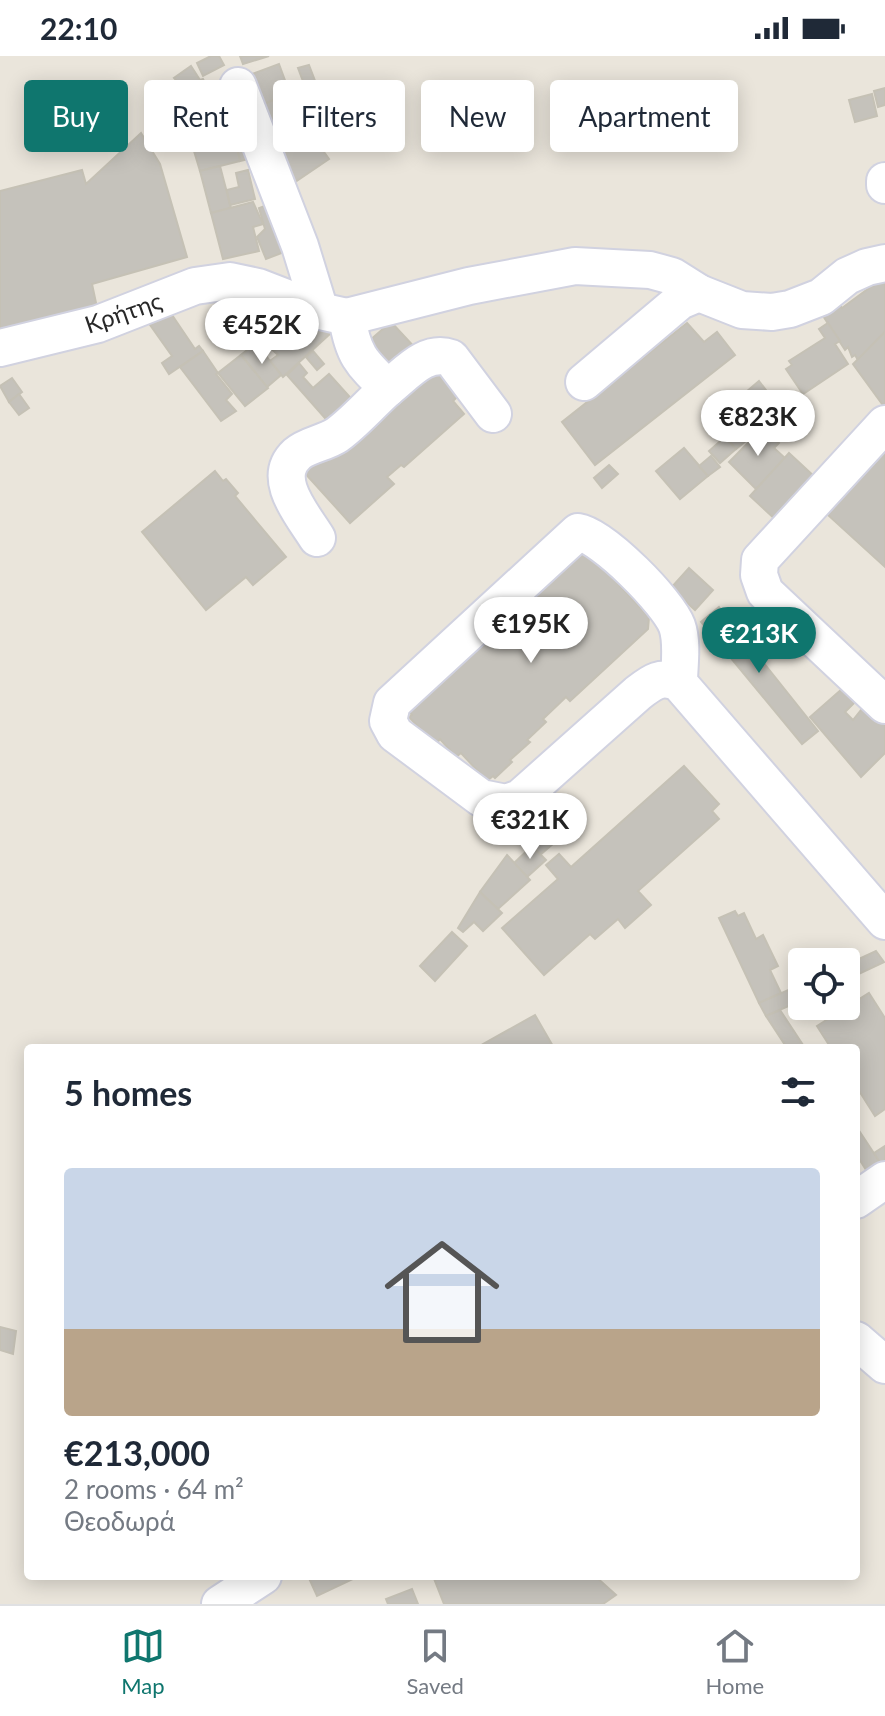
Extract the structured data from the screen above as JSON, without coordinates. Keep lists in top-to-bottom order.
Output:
{
  "streets": {
    "street": ["Κρήτης"]
  },
  "page": {
    "status": "22:10",
    "chip": [
      "Buy",
      "Rent",
      "Filters",
      "New",
      "Apartment"
    ],
    "price": [
      "€452K",
      "€823K",
      "€195K",
      "€213K",
      "€321K"
    ],
    "heading": "5 homes",
    "list": [
      {
        "name": "€213,000",
        "note": "2 rooms · 64 m² · Θεοδωρά"
      }
    ],
    "tabs": ["Map", "Saved", "Home"]
  }
}
